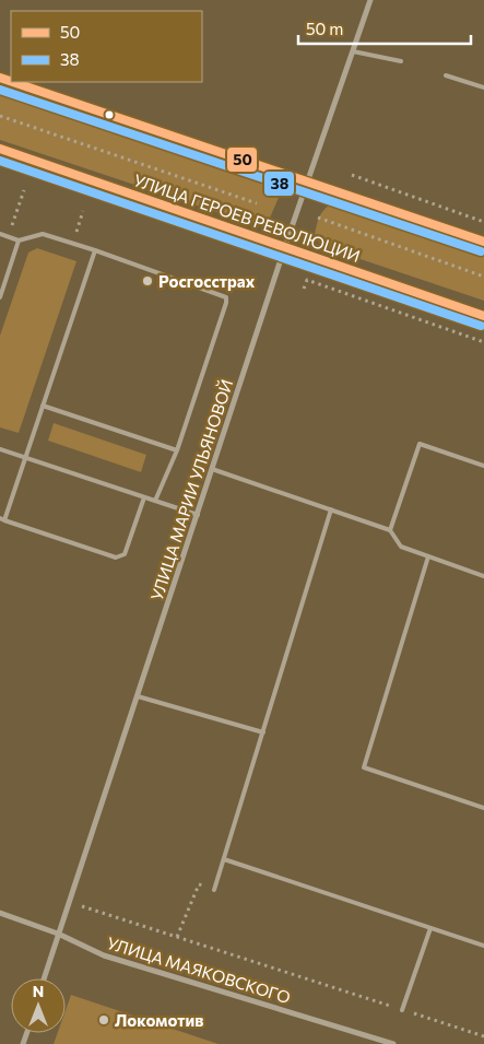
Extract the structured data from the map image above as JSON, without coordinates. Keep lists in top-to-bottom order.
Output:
{
  "streets": {
    "street": ["УЛИЦА ГЕРОЕВ РЕВОЛЮЦИИ", "УЛИЦА МАРИИ УЛЬЯНОВОЙ", "УЛИЦА МАЯКОВСКОГО"]
  },
  "crossings": [
    ["УЛИЦА ГЕРОЕВ РЕВОЛЮЦИИ", "УЛИЦА МАРИИ УЛЬЯНОВОЙ"],
    ["УЛИЦА МАРИИ УЛЬЯНОВОЙ", "УЛИЦА МАЯКОВСКОГО"]
  ],
  "places": ["Росгосстрах", "Локомотив"],
  "lines": ["transit line 50", "transit line 38"],
  "legend": ["50", "38"],
  "scale_bar": "50 m",
  "north": "top"
}
